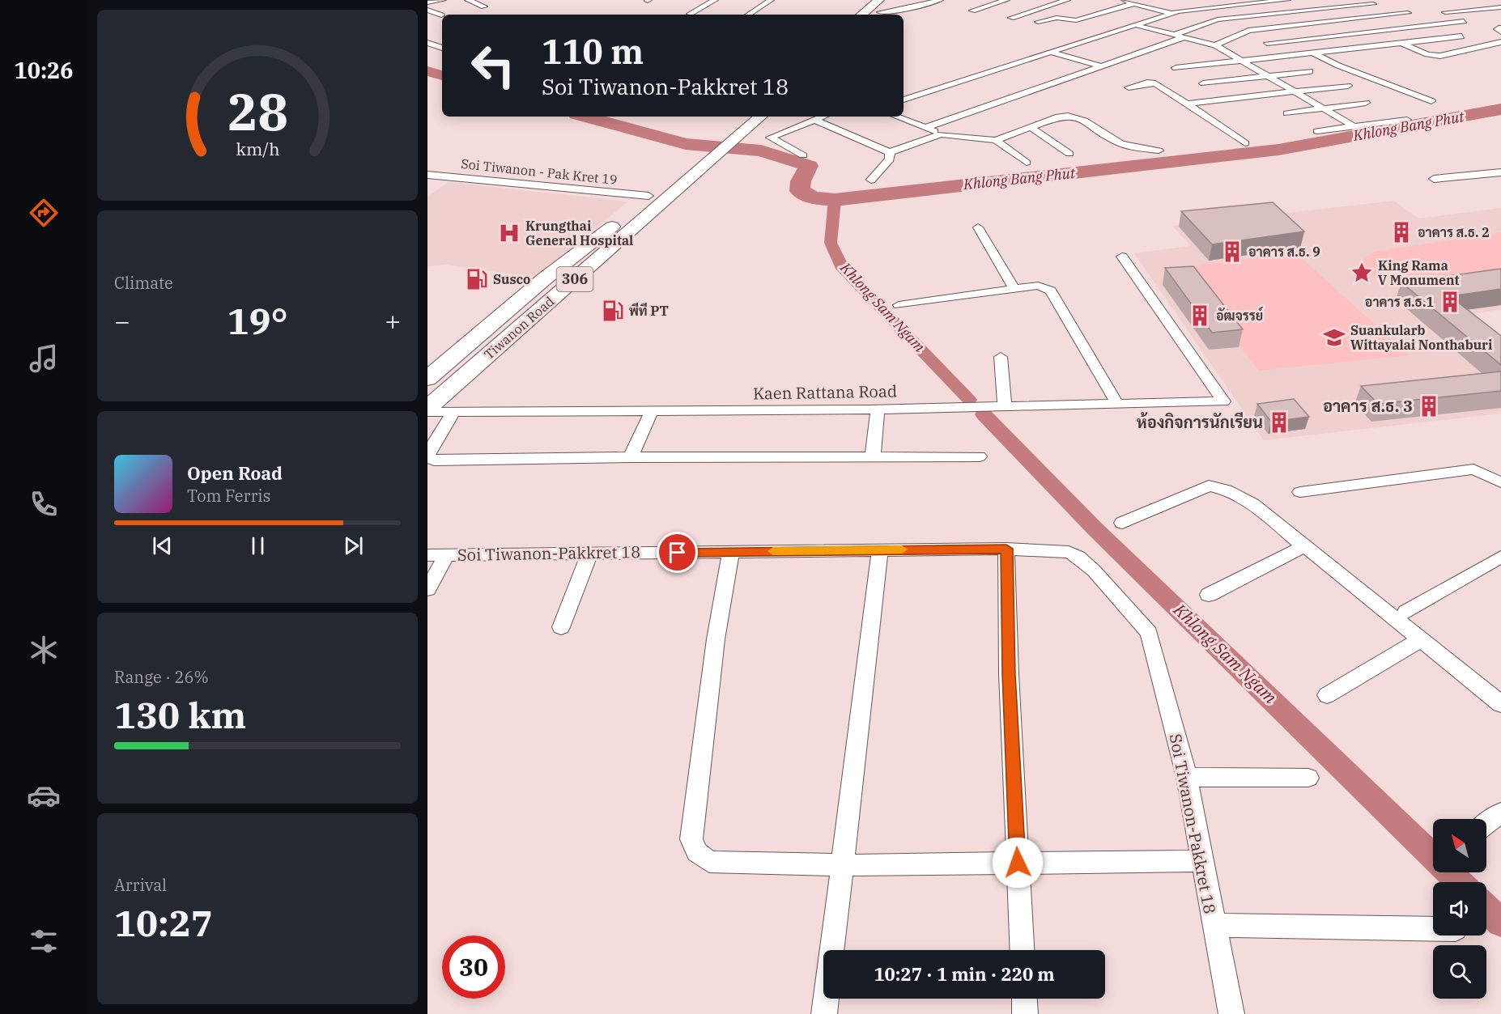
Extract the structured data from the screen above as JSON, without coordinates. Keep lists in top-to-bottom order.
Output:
{
  "streets": {
    "main road": ["306", "Tiwanon Road"],
    "street": ["Soi Tiwanon - Pak Kret 19", "Kaen Rattana Road", "Soi Tiwanon-Pakkret 18"]
  },
  "crossings": [
    ["Soi Tiwanon - Pak Kret 19", "Tiwanon Road"]
  ],
  "water": ["Khlong Bang Phut", "Khlong Sam Ngam"],
  "places": {
    "building": [
      "อาคาร ส.ธ. 2",
      "อาคาร ส.ธ. 9",
      "อาคาร ส.ธ.1",
      "อัฒจรรย์",
      "อาคาร ส.ธ. 3",
      "ห้องกิจการนักเรียน"
    ],
    "hospital": ["Krungthai General Hospital"],
    "place": ["King Rama V Monument"],
    "fuel station": ["Susco", "พีที PT"],
    "school or university": ["Suankularb Wittayalai Nonthaburi"]
  },
  "north": "top left",
  "page": {
    "tabs": "10:26",
    "turn": ["110 m", "Soi Tiwanon-Pakkret 18"],
    "tile": [
      "Climate",
      ["Range · 26%", "130 km"],
      ["Arrival", "10:27"]
    ],
    "heat": ["−", "19°", "+"],
    "song": ["Open Road", "Tom Ferris"],
    "limit": "30",
    "trip": "10:27 · 1 min · 220 m",
    "gauge": ["28", "km/h"]
  }
}
